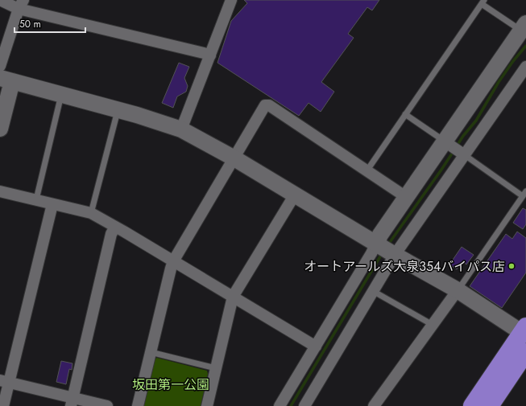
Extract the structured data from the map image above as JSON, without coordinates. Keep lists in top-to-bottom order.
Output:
{
  "parks": ["坂田第一公園"],
  "places": ["オートアールズ大泉354バイパス店"],
  "scale_bar": "50 m"
}
